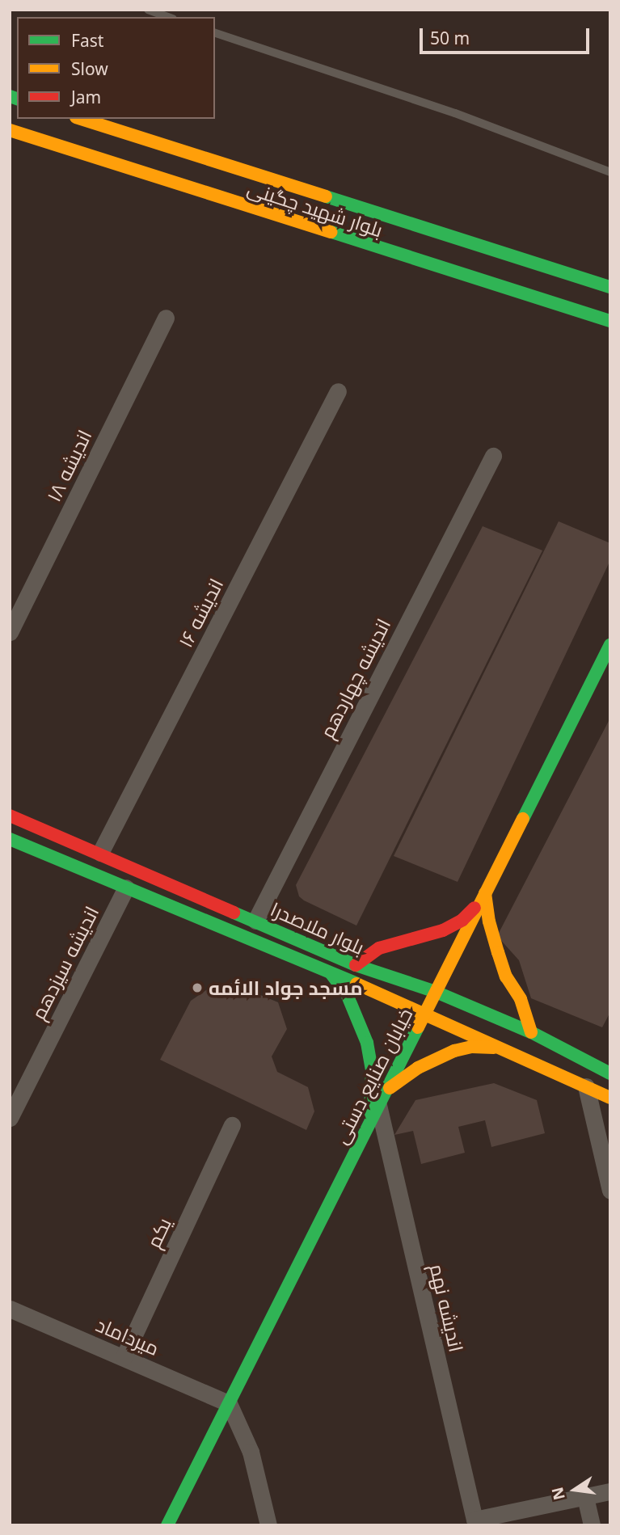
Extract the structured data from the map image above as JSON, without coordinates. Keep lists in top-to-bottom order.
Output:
{
  "streets": {
    "street": [
      "بلوار شهید چگینی",
      "اندیشه ۱۸",
      "اندیشه ۱۶",
      "اندیشه چهاردهم",
      "بلوار ملاصدرا",
      "اندیشه سیزدهم",
      "خیابان صنایع دستی",
      "یکم",
      "اندیشه نهم",
      "میرداماد"
    ]
  },
  "crossings": [
    ["اندیشه ۱۶", "بلوار ملاصدرا"],
    ["اندیشه چهاردهم", "بلوار ملاصدرا"],
    ["بلوار ملاصدرا", "اندیشه سیزدهم"],
    ["بلوار ملاصدرا", "خیابان صنایع دستی"],
    ["خیابان صنایع دستی", "اندیشه نهم"],
    ["خیابان صنایع دستی", "میرداماد"],
    ["یکم", "میرداماد"]
  ],
  "places": ["مسجد جواد الائمه"],
  "legend": ["Fast", "Slow", "Jam"],
  "scale_bar": "50 m",
  "north": "left"
}
